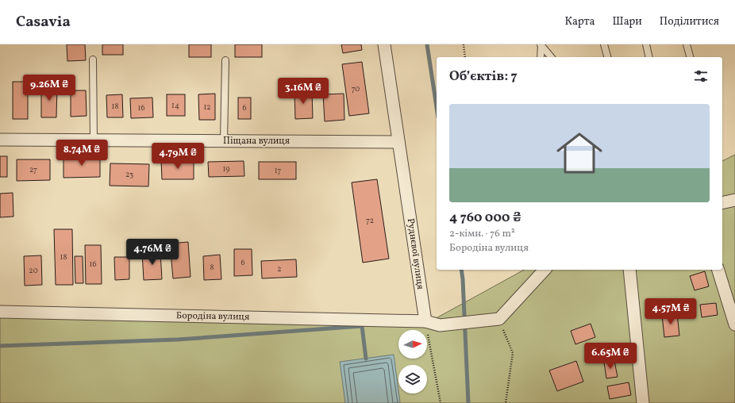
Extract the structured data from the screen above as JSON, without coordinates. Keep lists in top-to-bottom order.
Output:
{
  "streets": {
    "street": ["Піщана вулиця", "Руднєвої вулиця", "Бородіна вулиця"]
  },
  "crossings": [
    ["Піщана вулиця", "Руднєвої вулиця"],
    ["Руднєвої вулиця", "Бородіна вулиця"]
  ],
  "house_numbers": [
    "70",
    "14",
    "18",
    "12",
    "16",
    "6",
    "19",
    "27",
    "17",
    "23",
    "72",
    "18",
    "6",
    "16",
    "8",
    "2",
    "20"
  ],
  "north": "right",
  "page": {
    "header": "Casavia",
    "nav": ["Карта", "Шари", "Поділитися"],
    "heading": "Об’єктів: 7",
    "price": [
      "9.26M ₴",
      "3.16M ₴",
      "8.74M ₴",
      "4.79M ₴",
      "4.76M ₴",
      "4.57M ₴",
      "6.65M ₴"
    ],
    "list": [
      {
        "name": "4 760 000 ₴",
        "note": "2-кімн. · 76 m² · Бородіна вулиця"
      }
    ]
  }
}
